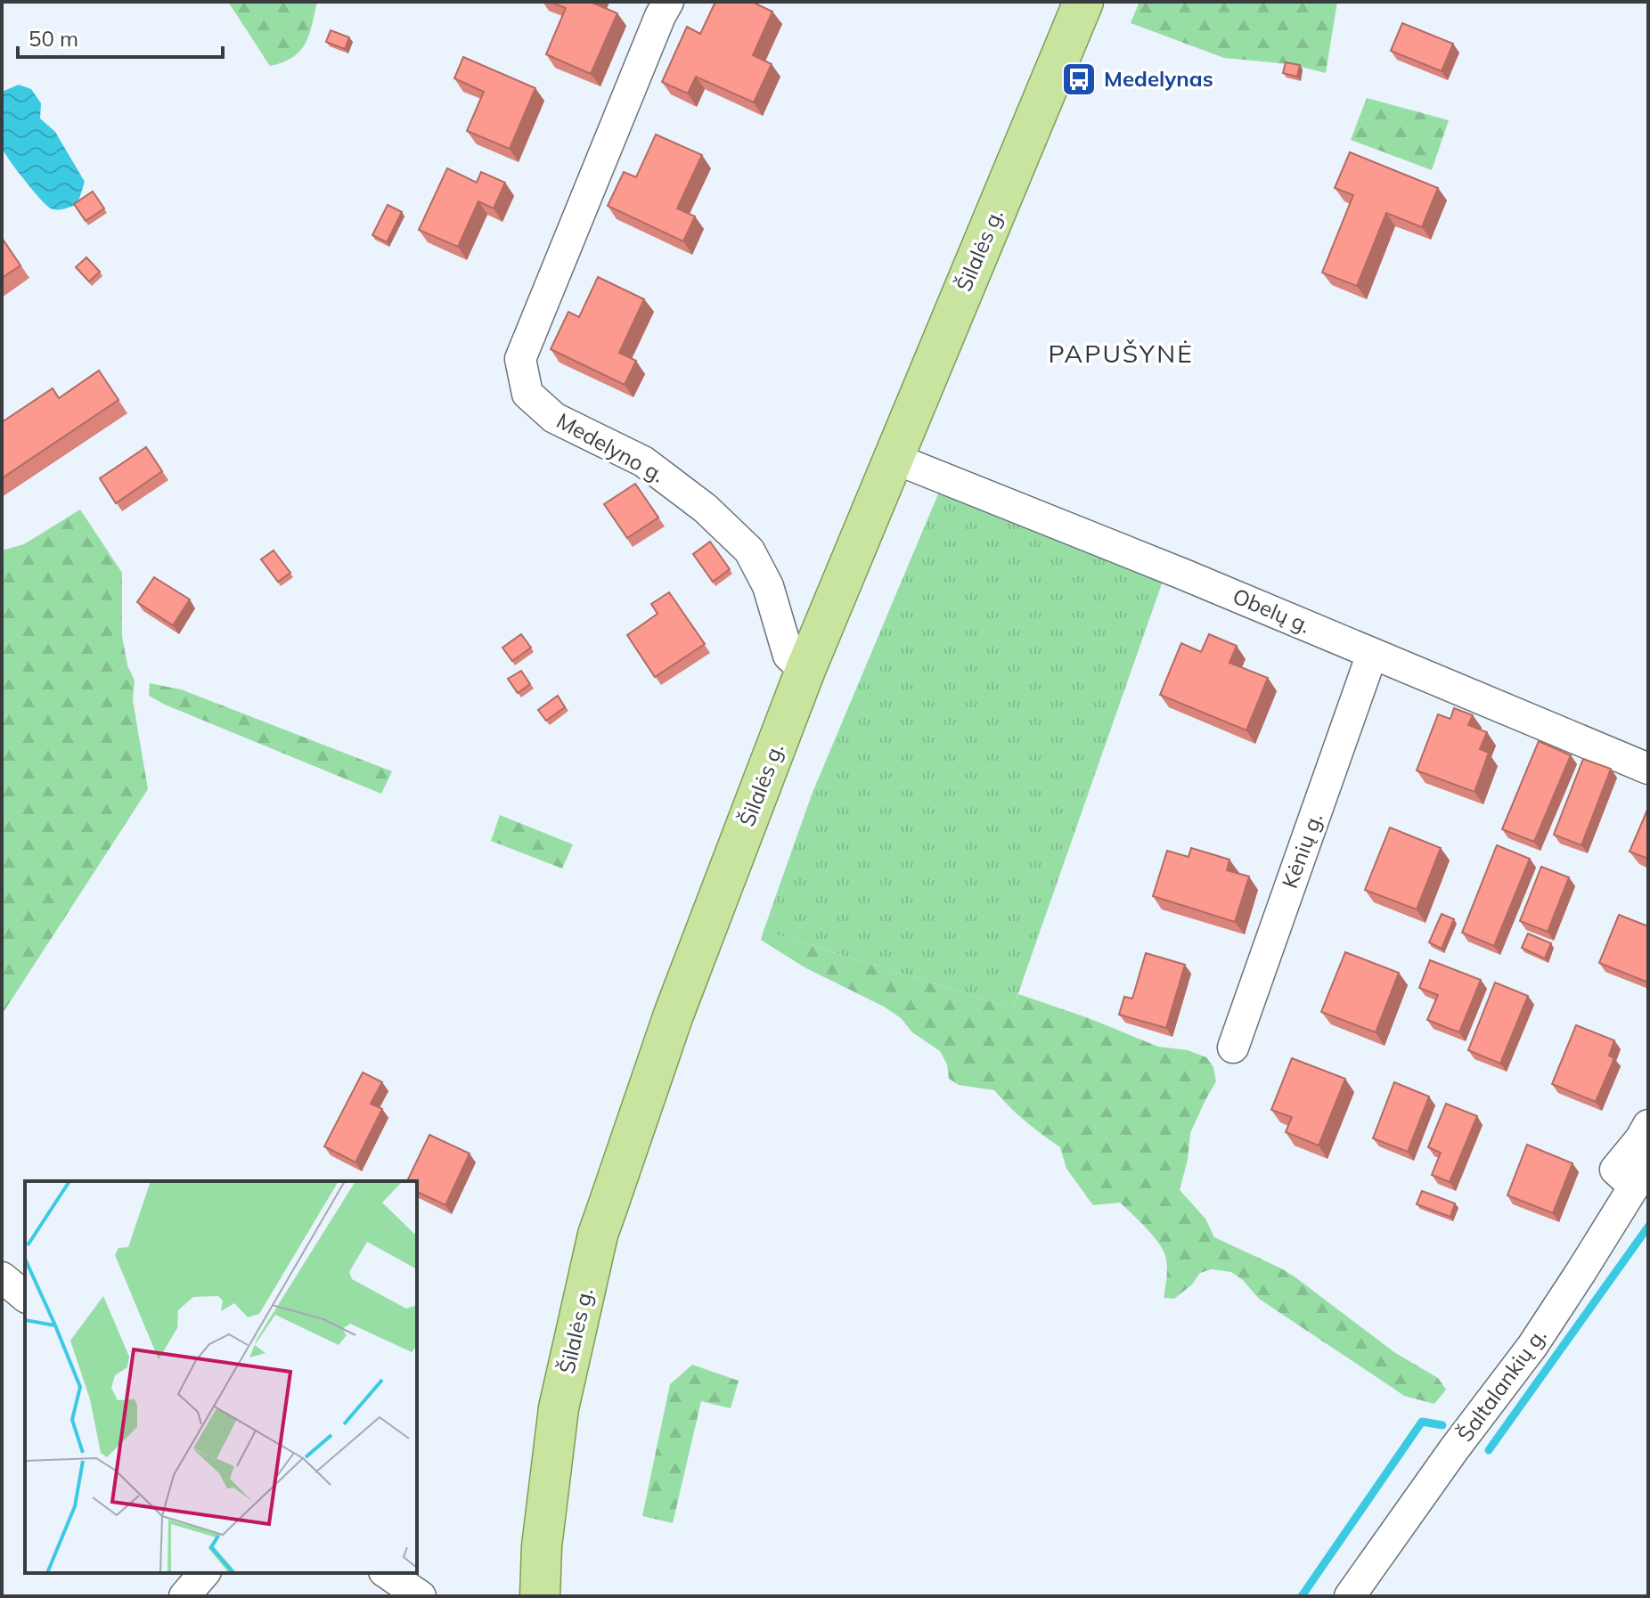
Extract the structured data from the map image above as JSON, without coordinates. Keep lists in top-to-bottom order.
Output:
{
  "streets": {
    "main road": ["Šilalės g."],
    "street": [
      "Medelyno g.",
      "Obelų g.",
      "Kėnių g.",
      "Šaltalankių g."
    ]
  },
  "crossings": [
    ["Šilalės g.", "Medelyno g."],
    ["Šilalės g.", "Obelų g."],
    ["Obelų g.", "Kėnių g."]
  ],
  "districts": ["PAPUŠYNĖ"],
  "places": {
    "bus stop": ["Medelynas"]
  },
  "scale_bar": "50 m"
}
